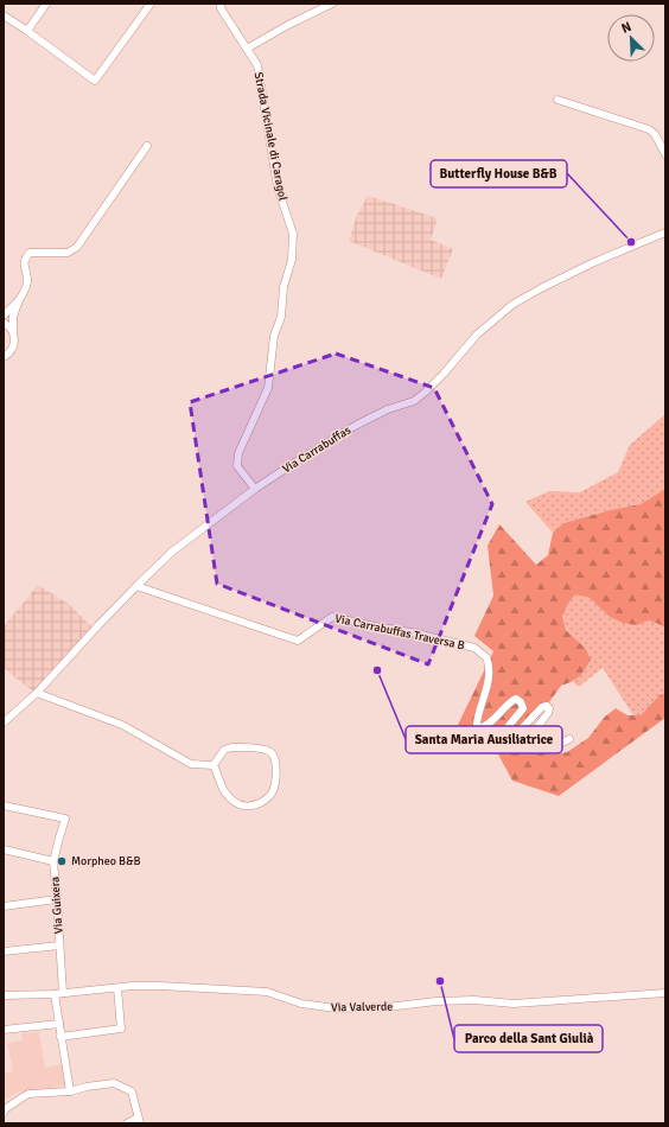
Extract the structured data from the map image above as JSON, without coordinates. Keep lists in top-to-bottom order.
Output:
{
  "streets": {
    "street": [
      "Strada Vicinale di Caragol",
      "Via Carrabuffas",
      "Via Carrabuffas Traversa B",
      "Via Guixera",
      "Via Valverde"
    ]
  },
  "crossings": [
    ["Strada Vicinale di Caragol", "Via Carrabuffas"],
    ["Via Carrabuffas", "Via Carrabuffas Traversa B"],
    ["Via Guixera", "Via Valverde"]
  ],
  "places": [
    "Butterfly House B&B",
    "Santa Maria Ausiliatrice",
    "Morpheo B&B",
    "Parco della Sant Giulià"
  ],
  "north": "top left"
}
